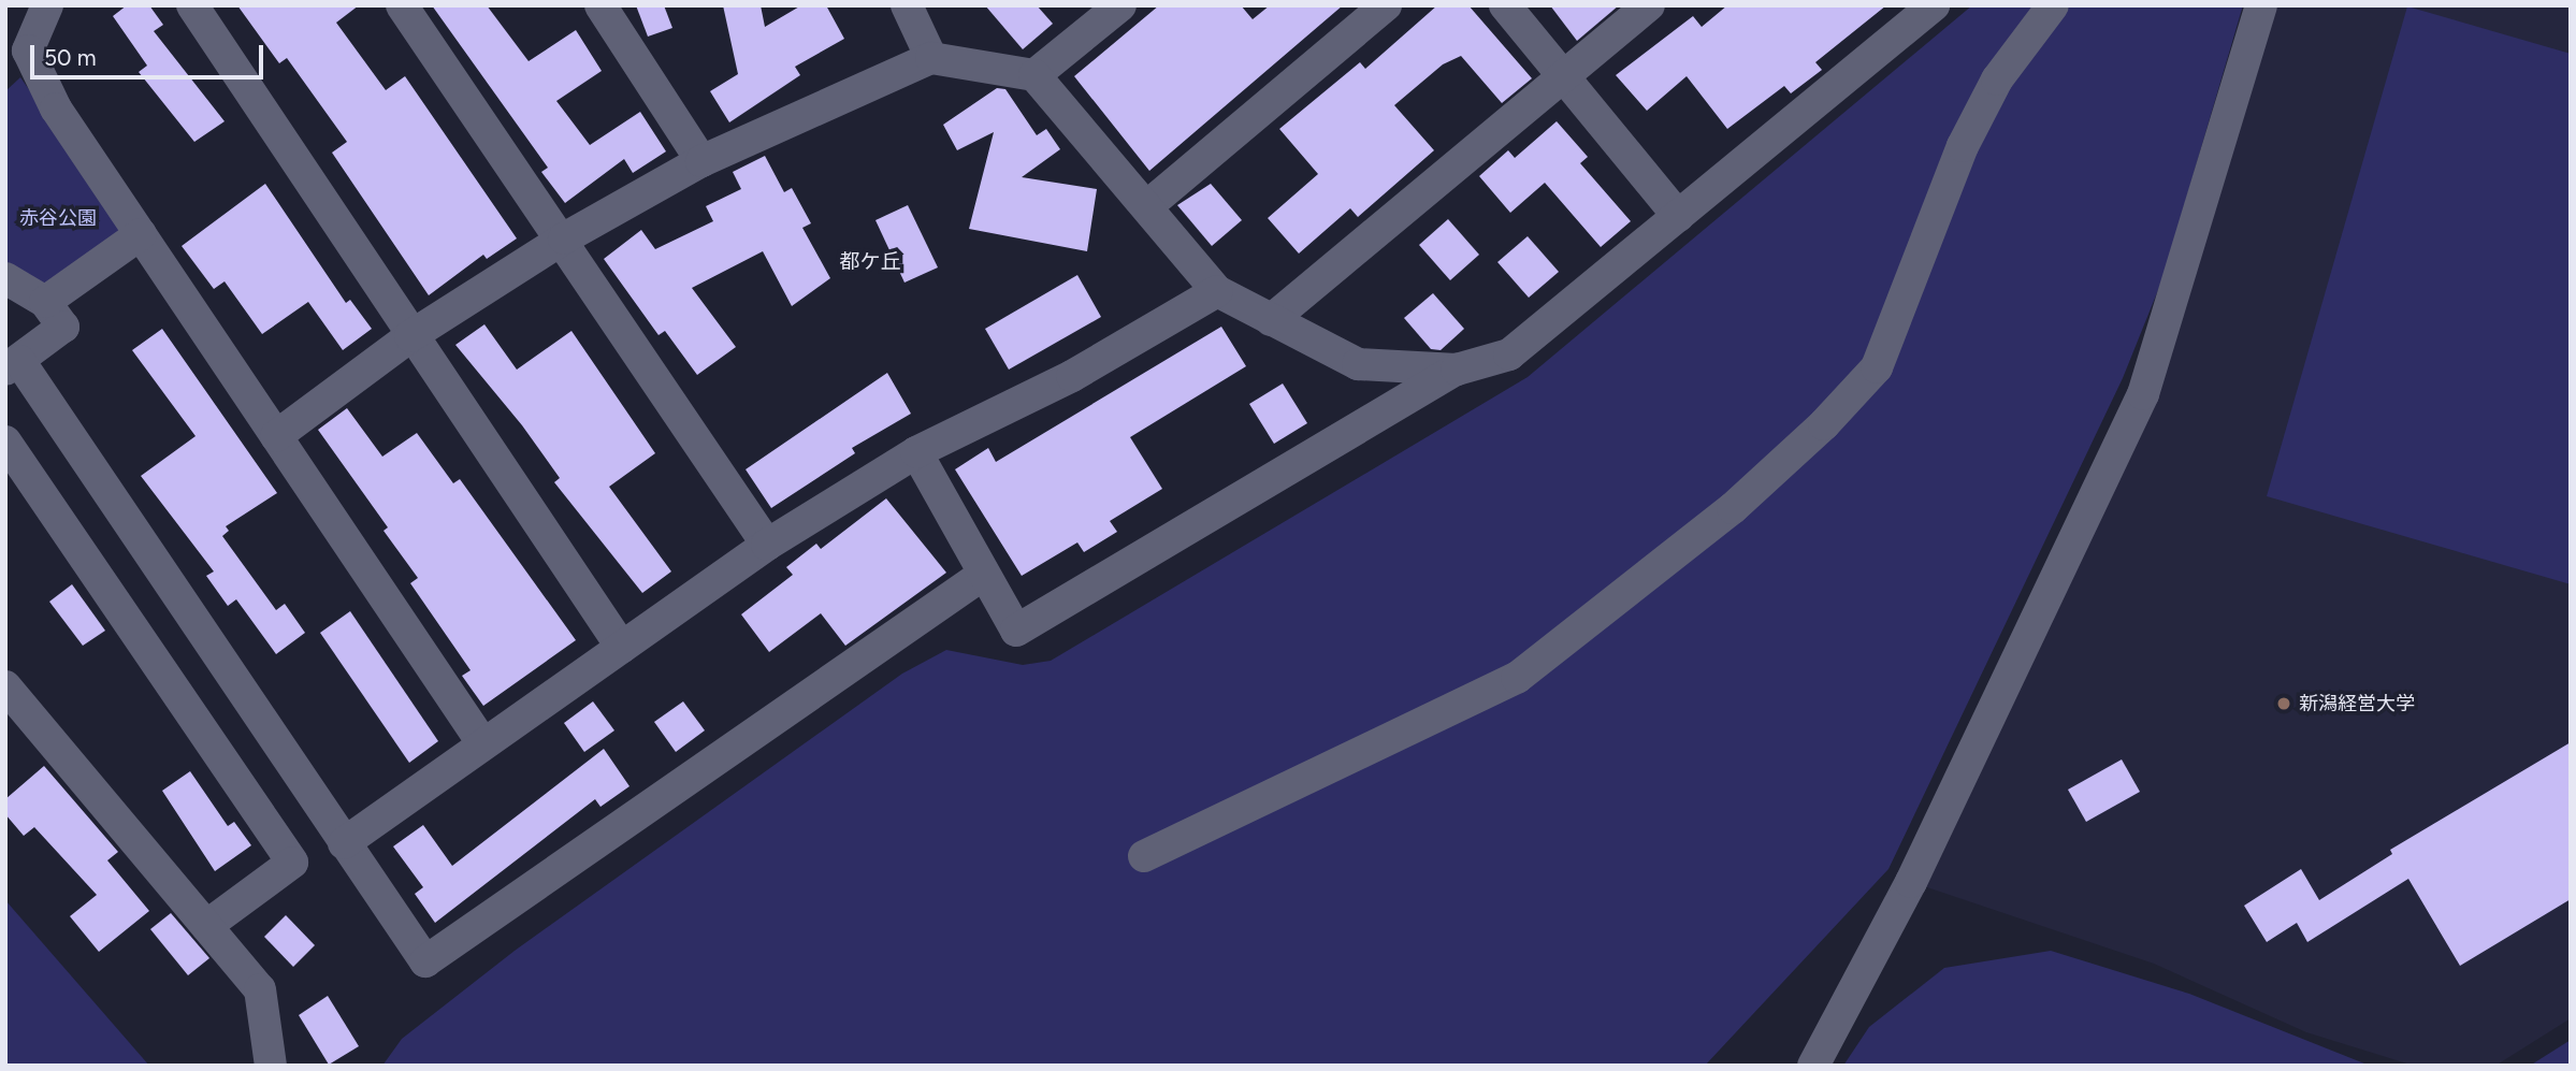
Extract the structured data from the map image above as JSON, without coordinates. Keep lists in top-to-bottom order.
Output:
{
  "districts": ["都ケ丘"],
  "parks": ["赤谷公園"],
  "places": ["新潟経営大学"],
  "scale_bar": "50 m"
}
